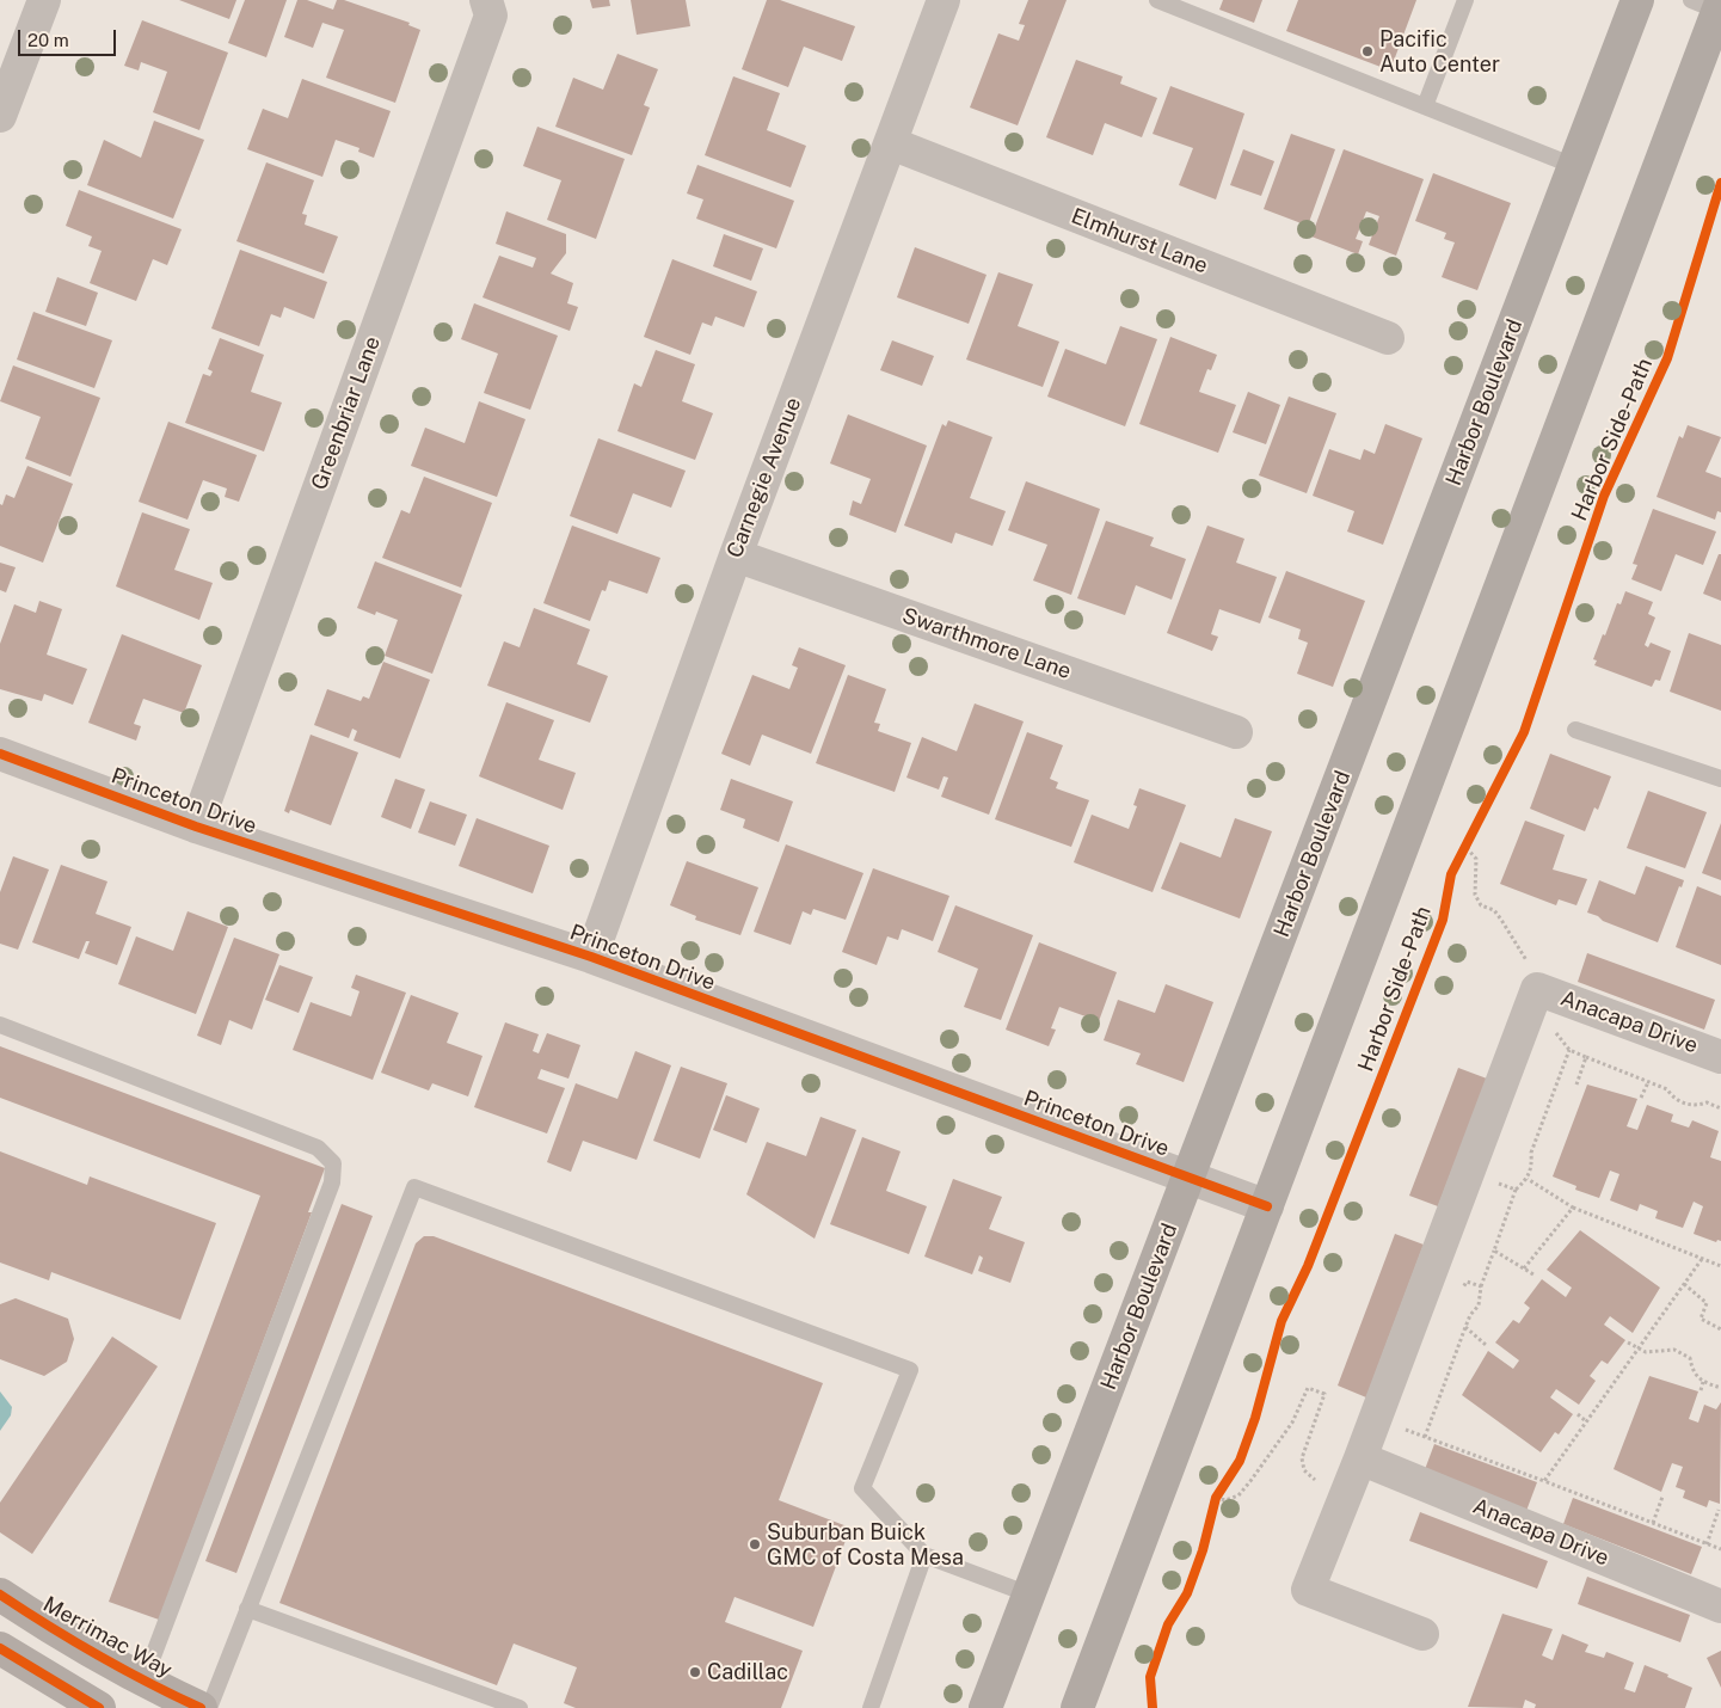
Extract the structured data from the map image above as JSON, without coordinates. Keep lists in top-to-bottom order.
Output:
{
  "streets": {
    "main road": ["Harbor Boulevard"],
    "street": [
      "Elmhurst Lane",
      "Greenbriar Lane",
      "Carnegie Avenue",
      "Swarthmore Lane",
      "Princeton Drive",
      "Anacapa Drive",
      "Merrimac Way"
    ],
    "cycle path": ["Harbor Side-Path"]
  },
  "crossings": [
    ["Elmhurst Lane", "Carnegie Avenue"],
    ["Harbor Boulevard", "Princeton Drive"],
    ["Greenbriar Lane", "Princeton Drive"],
    ["Carnegie Avenue", "Swarthmore Lane"],
    ["Carnegie Avenue", "Princeton Drive"]
  ],
  "places": ["Pacific Auto Center", "Suburban Buick GMC of Costa Mesa", "Cadillac"],
  "scale_bar": "20 m"
}
